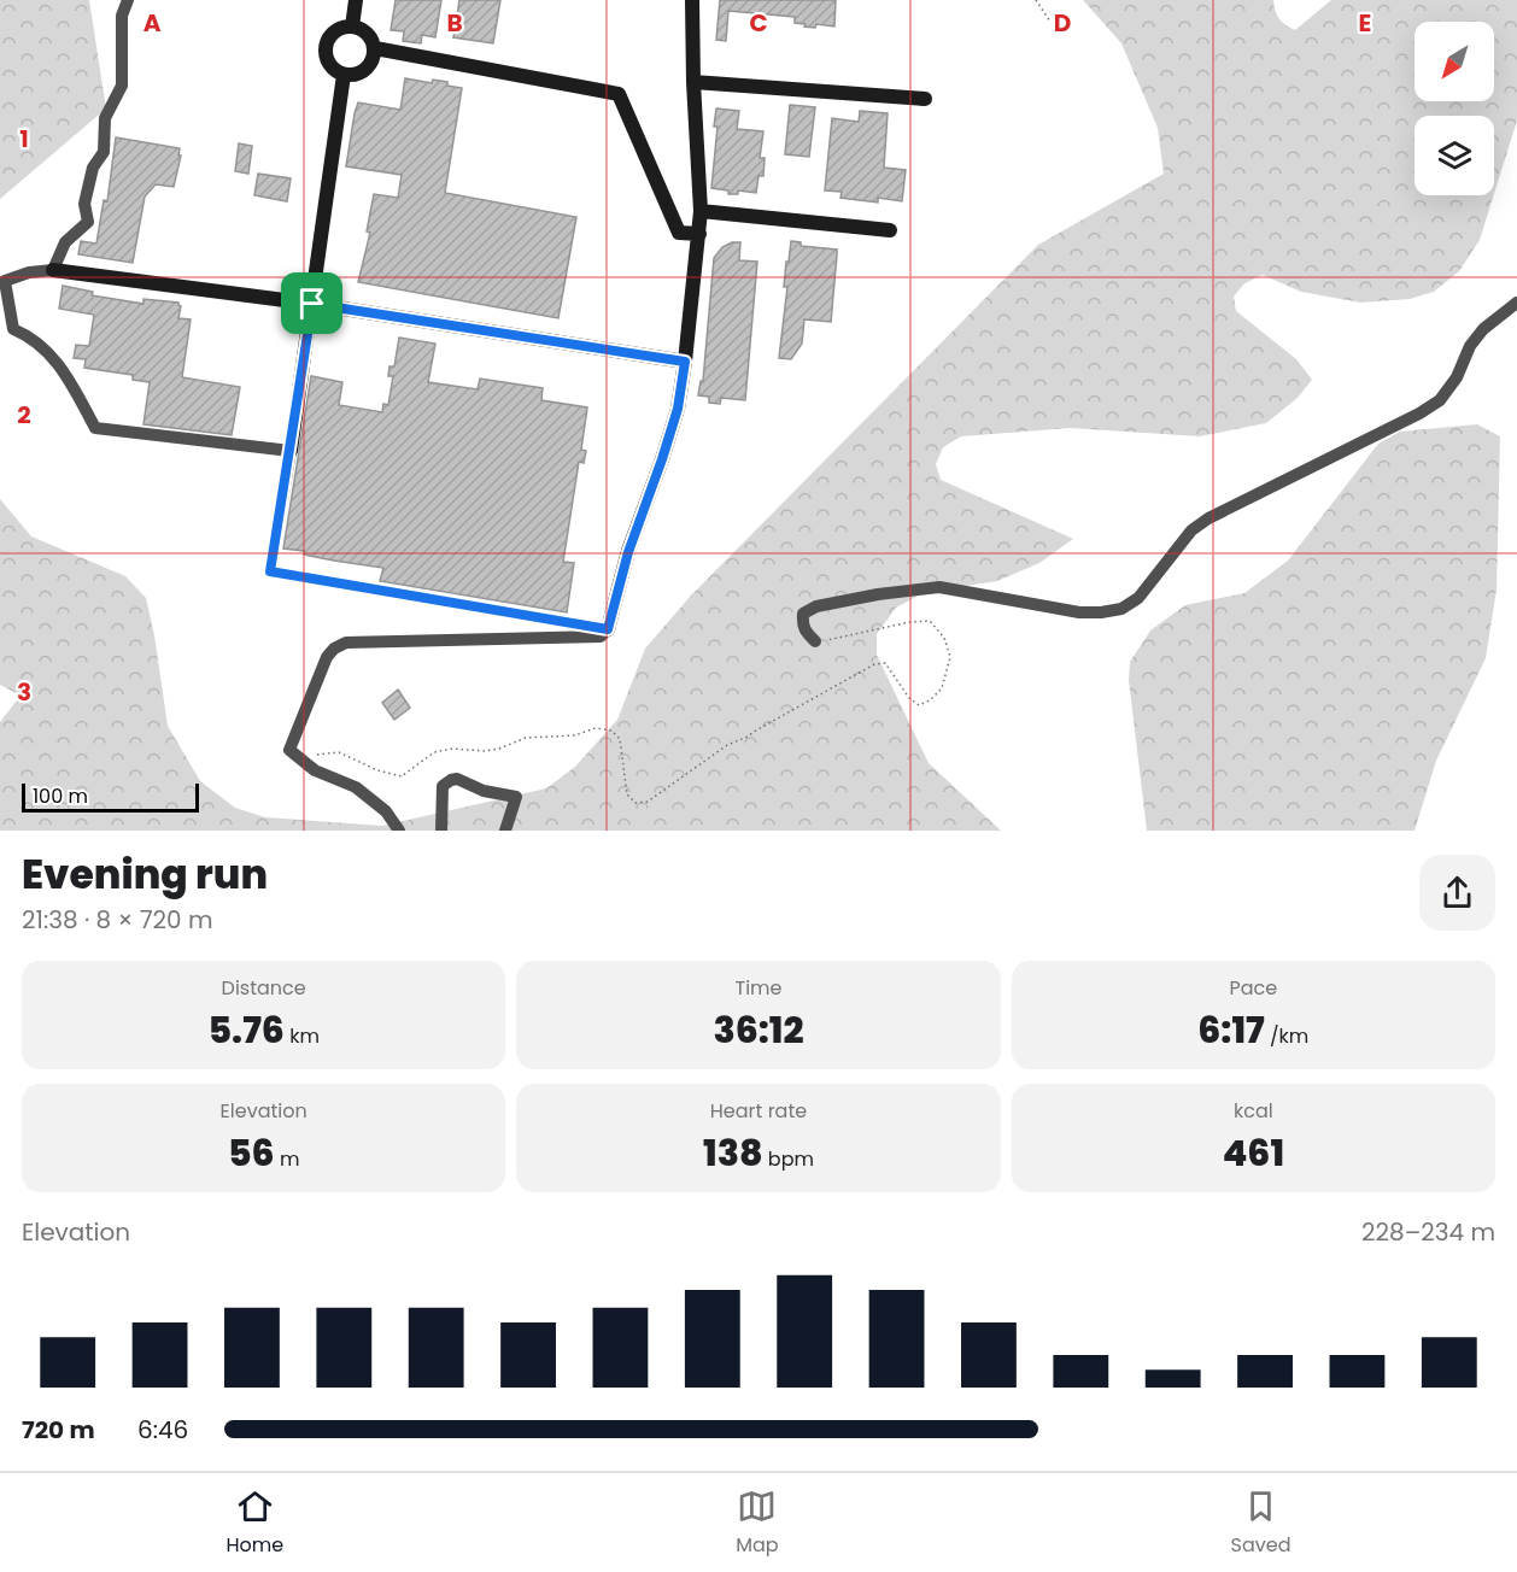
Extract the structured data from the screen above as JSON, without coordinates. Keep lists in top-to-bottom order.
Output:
{
  "scale_bar": "100 m",
  "north": "bottom left",
  "page": {
    "scale": "100 m",
    "heading": ["Evening run", "21:38 · 8 × 720 m"],
    "stats": [
      ["Distance", "5.76 km"],
      ["Time", "36:12"],
      ["Pace", "6:17 /km"],
      ["Elevation", "56 m"],
      ["Heart rate", "138 bpm"],
      ["kcal", "461"]
    ],
    "chart": ["Elevation", "228–234 m"],
    "list": [
      {
        "name": "720 m",
        "note": "6:46"
      }
    ],
    "tabs": ["Home", "Map", "Saved"]
  },
  "grid": {
    "columns": [
      "A",
      "B",
      "C",
      "D",
      "E"
    ],
    "rows": ["1", "2", "3"]
  }
}
